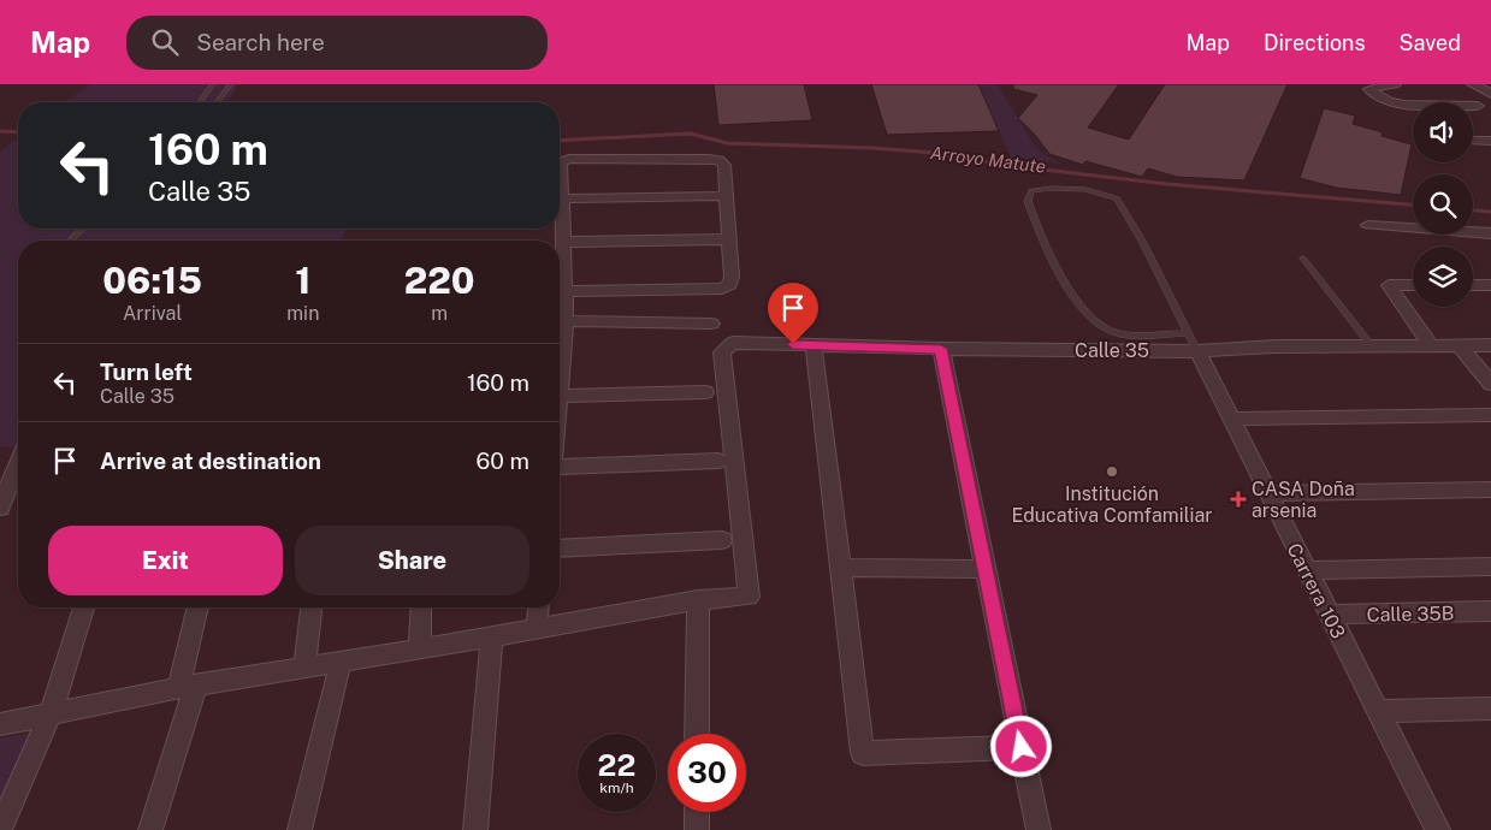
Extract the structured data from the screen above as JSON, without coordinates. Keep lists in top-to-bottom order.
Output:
{
  "streets": {
    "street": ["Calle 35", "Carrera 103", "Calle 35B"]
  },
  "crossings": [
    ["Calle 35", "Carrera 103"],
    ["Carrera 103", "Calle 35B"]
  ],
  "water": ["Arroyo Matute"],
  "places": {
    "other": ["Institución Educativa Comfamiliar"],
    "health": ["CASA Doña arsenia"]
  },
  "page": {
    "header": "Map",
    "search": "Search here",
    "nav": ["Map", "Directions", "Saved"],
    "turn": ["160 m", "Calle 35"],
    "eta": [
      "06:15",
      "Arrival",
      "1",
      "min",
      "220",
      "m"
    ],
    "list": [
      {
        "name": "Turn left",
        "note": "Calle 35",
        "value": "160 m"
      },
      {
        "name": "Arrive at destination",
        "value": "60 m"
      }
    ],
    "buttons": ["Exit", "Share"],
    "speed": "22 km/h",
    "limit": "30"
  }
}
